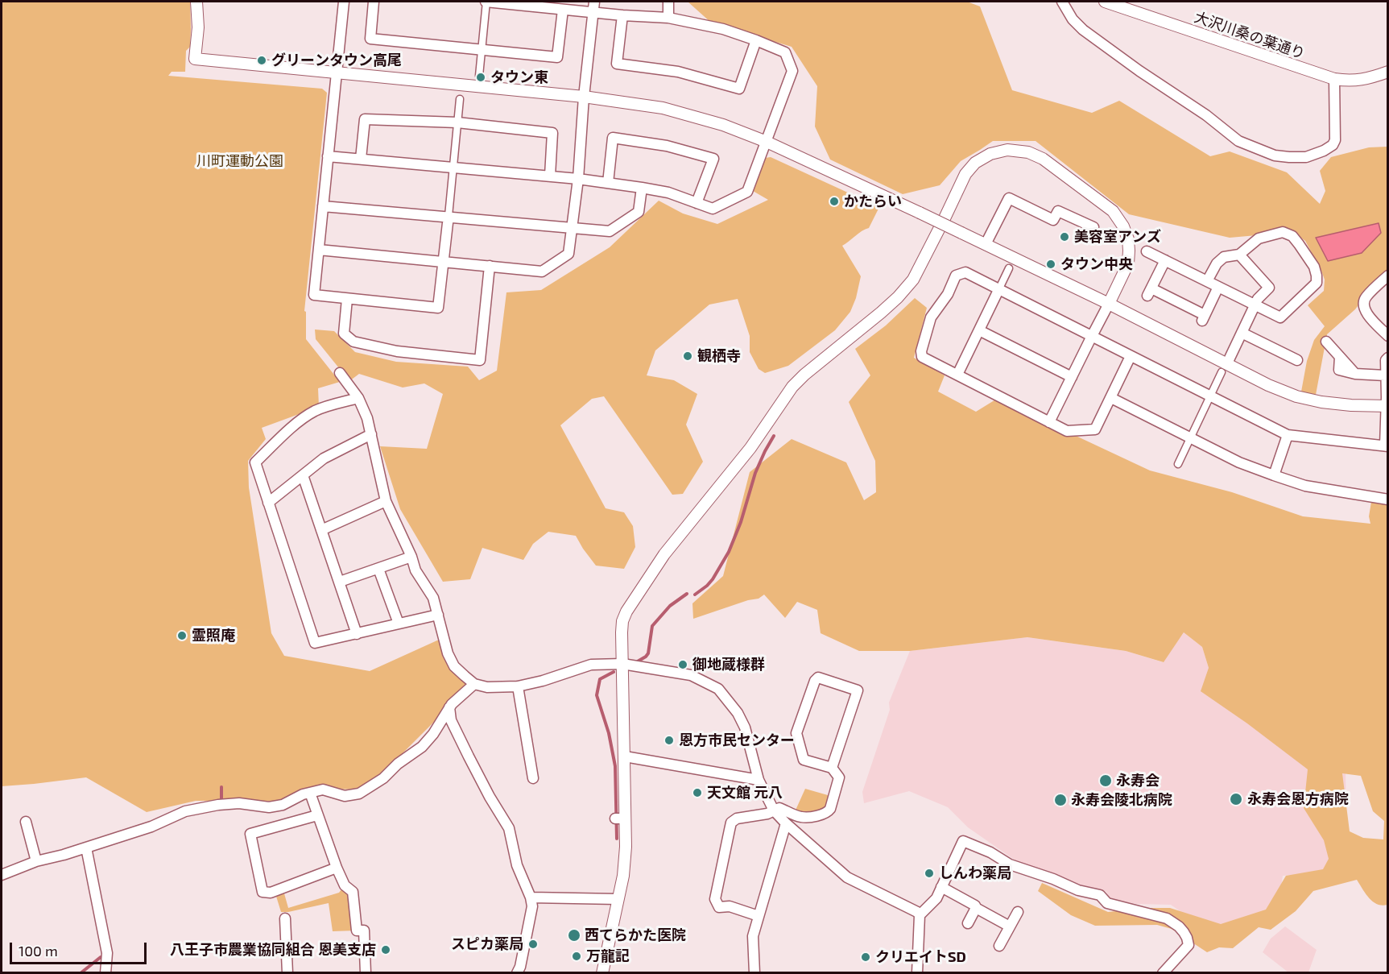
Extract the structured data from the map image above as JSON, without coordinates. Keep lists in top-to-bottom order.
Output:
{
  "streets": {
    "street": ["大沢川桑の葉通り"]
  },
  "parks": ["川町運動公園"],
  "places": [
    "グリーンタウン高尾",
    "タウン東",
    "かたらい",
    "美容室アンズ",
    "タウン中央",
    "観栖寺",
    "霊照庵",
    "御地蔵様群",
    "恩方市民センター",
    "永寿会",
    "天文館 元八",
    "永寿会恩方病院",
    "永寿会陵北病院",
    "しんわ薬局",
    "西てらかた医院",
    "スピカ薬局",
    "八王子市農業協同組合 恩美支店",
    "万龍記",
    "クリエイトSD"
  ],
  "scale_bar": "100 m"
}
